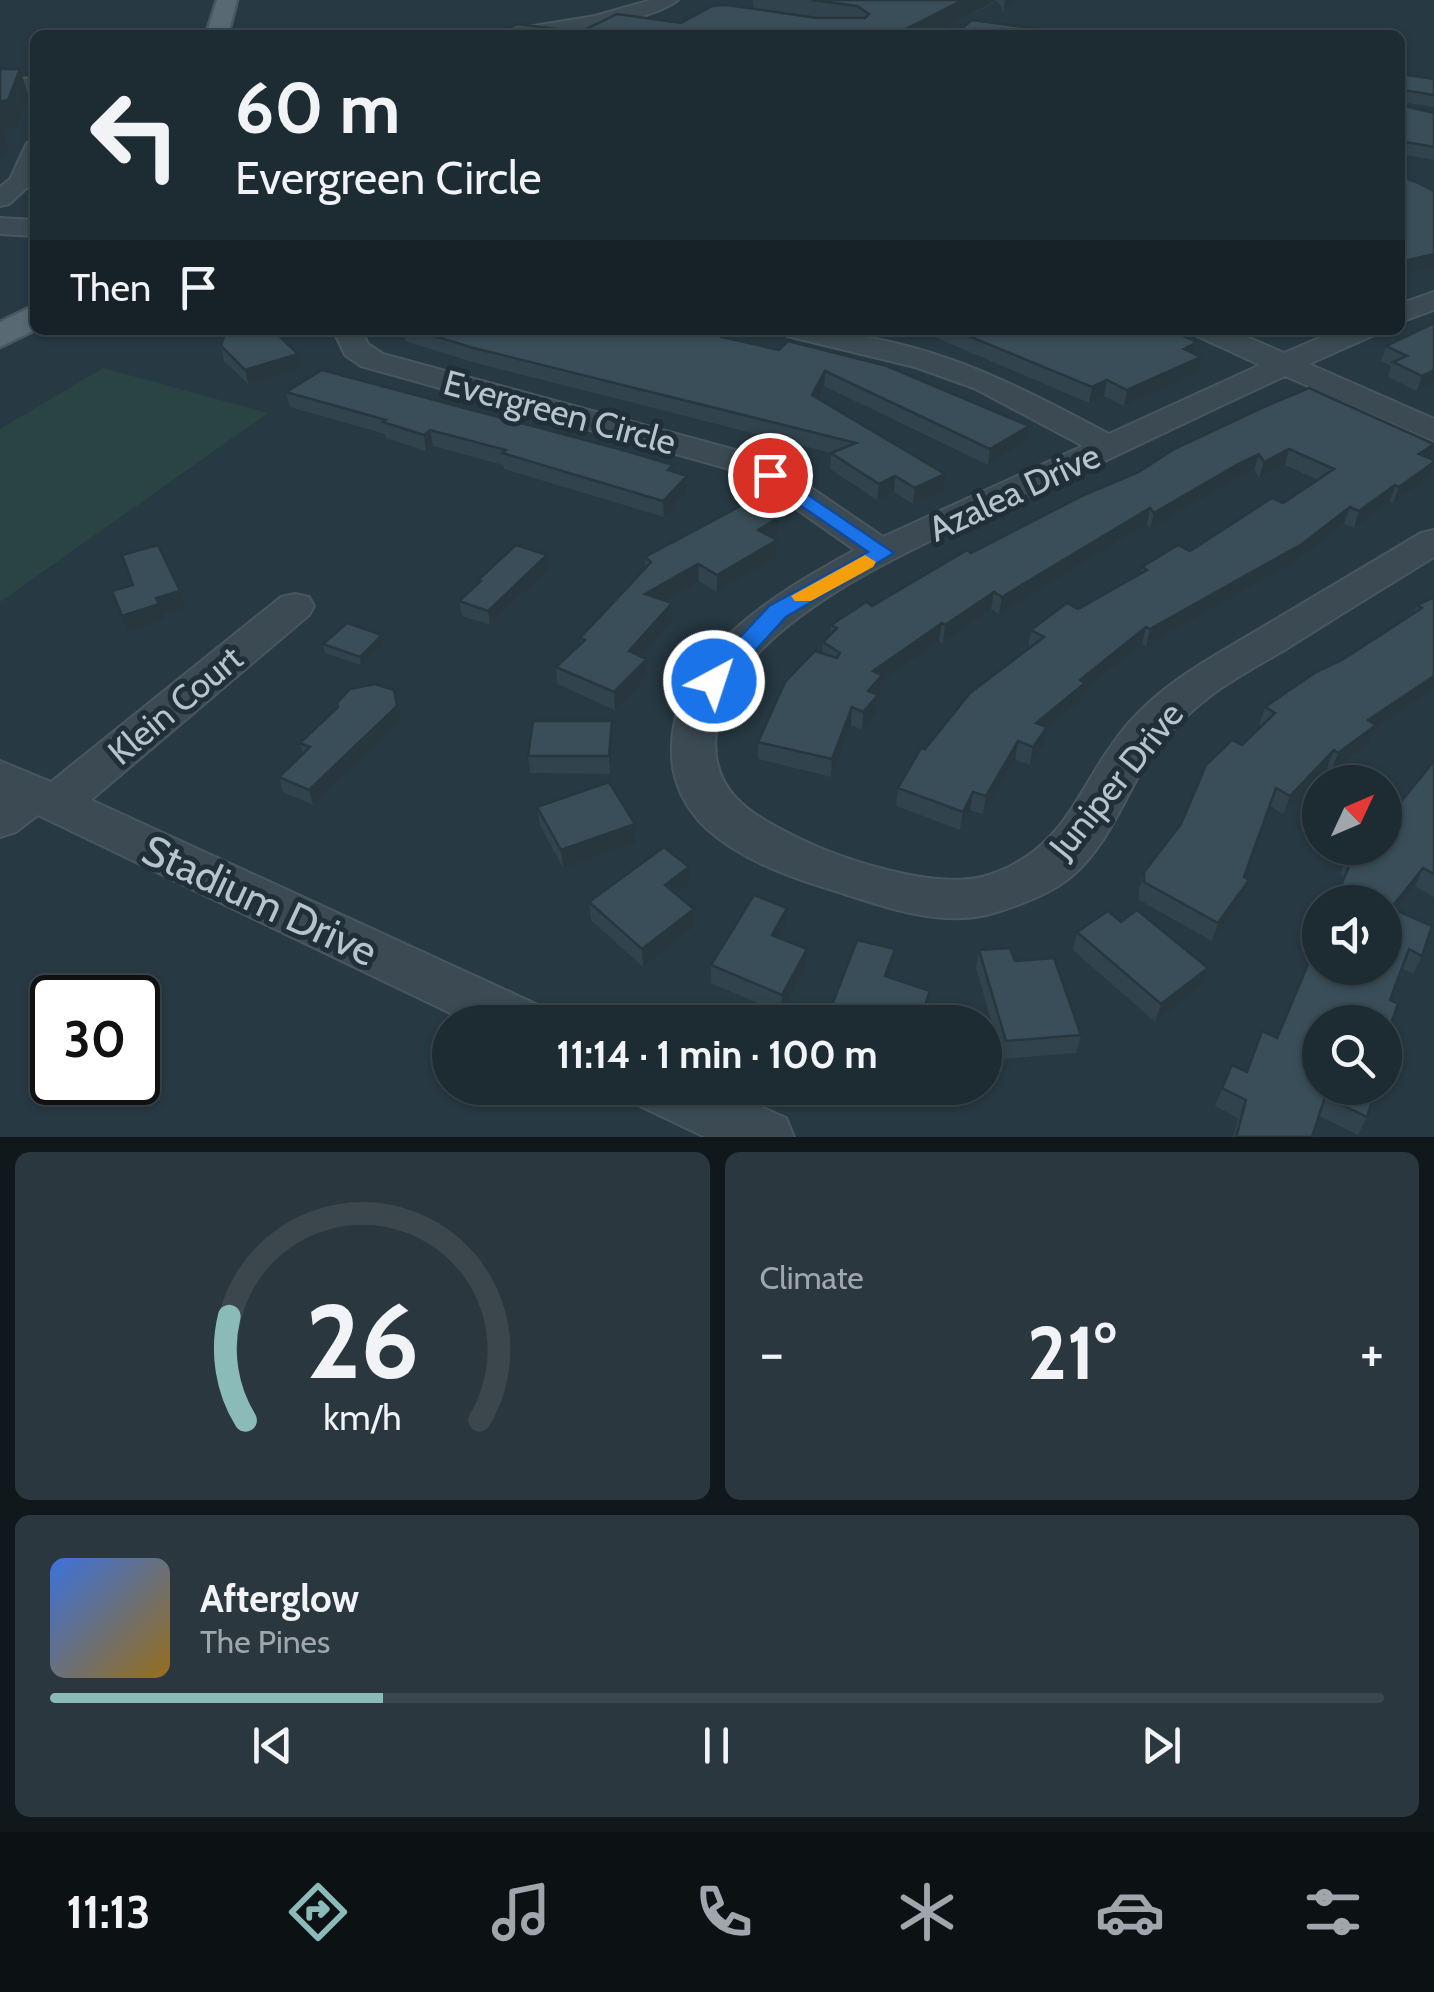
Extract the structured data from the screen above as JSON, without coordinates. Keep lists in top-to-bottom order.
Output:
{
  "streets": {
    "street": [
      "Evergreen Circle",
      "Azalea Drive",
      "Klein Court",
      "Juniper Drive",
      "Stadium Drive"
    ]
  },
  "crossings": [
    ["Evergreen Circle", "Azalea Drive"],
    ["Azalea Drive", "Juniper Drive"],
    ["Klein Court", "Stadium Drive"]
  ],
  "north": "top right",
  "page": {
    "turn": ["60 m", "Evergreen Circle"],
    "then": "Then",
    "limit": "30",
    "trip": "11:14 · 1 min · 100 m",
    "tile": "Climate",
    "heat": ["−", "21°", "+"],
    "song": ["Afterglow", "The Pines"],
    "tabs": "11:13",
    "gauge": ["26", "km/h"]
  }
}
